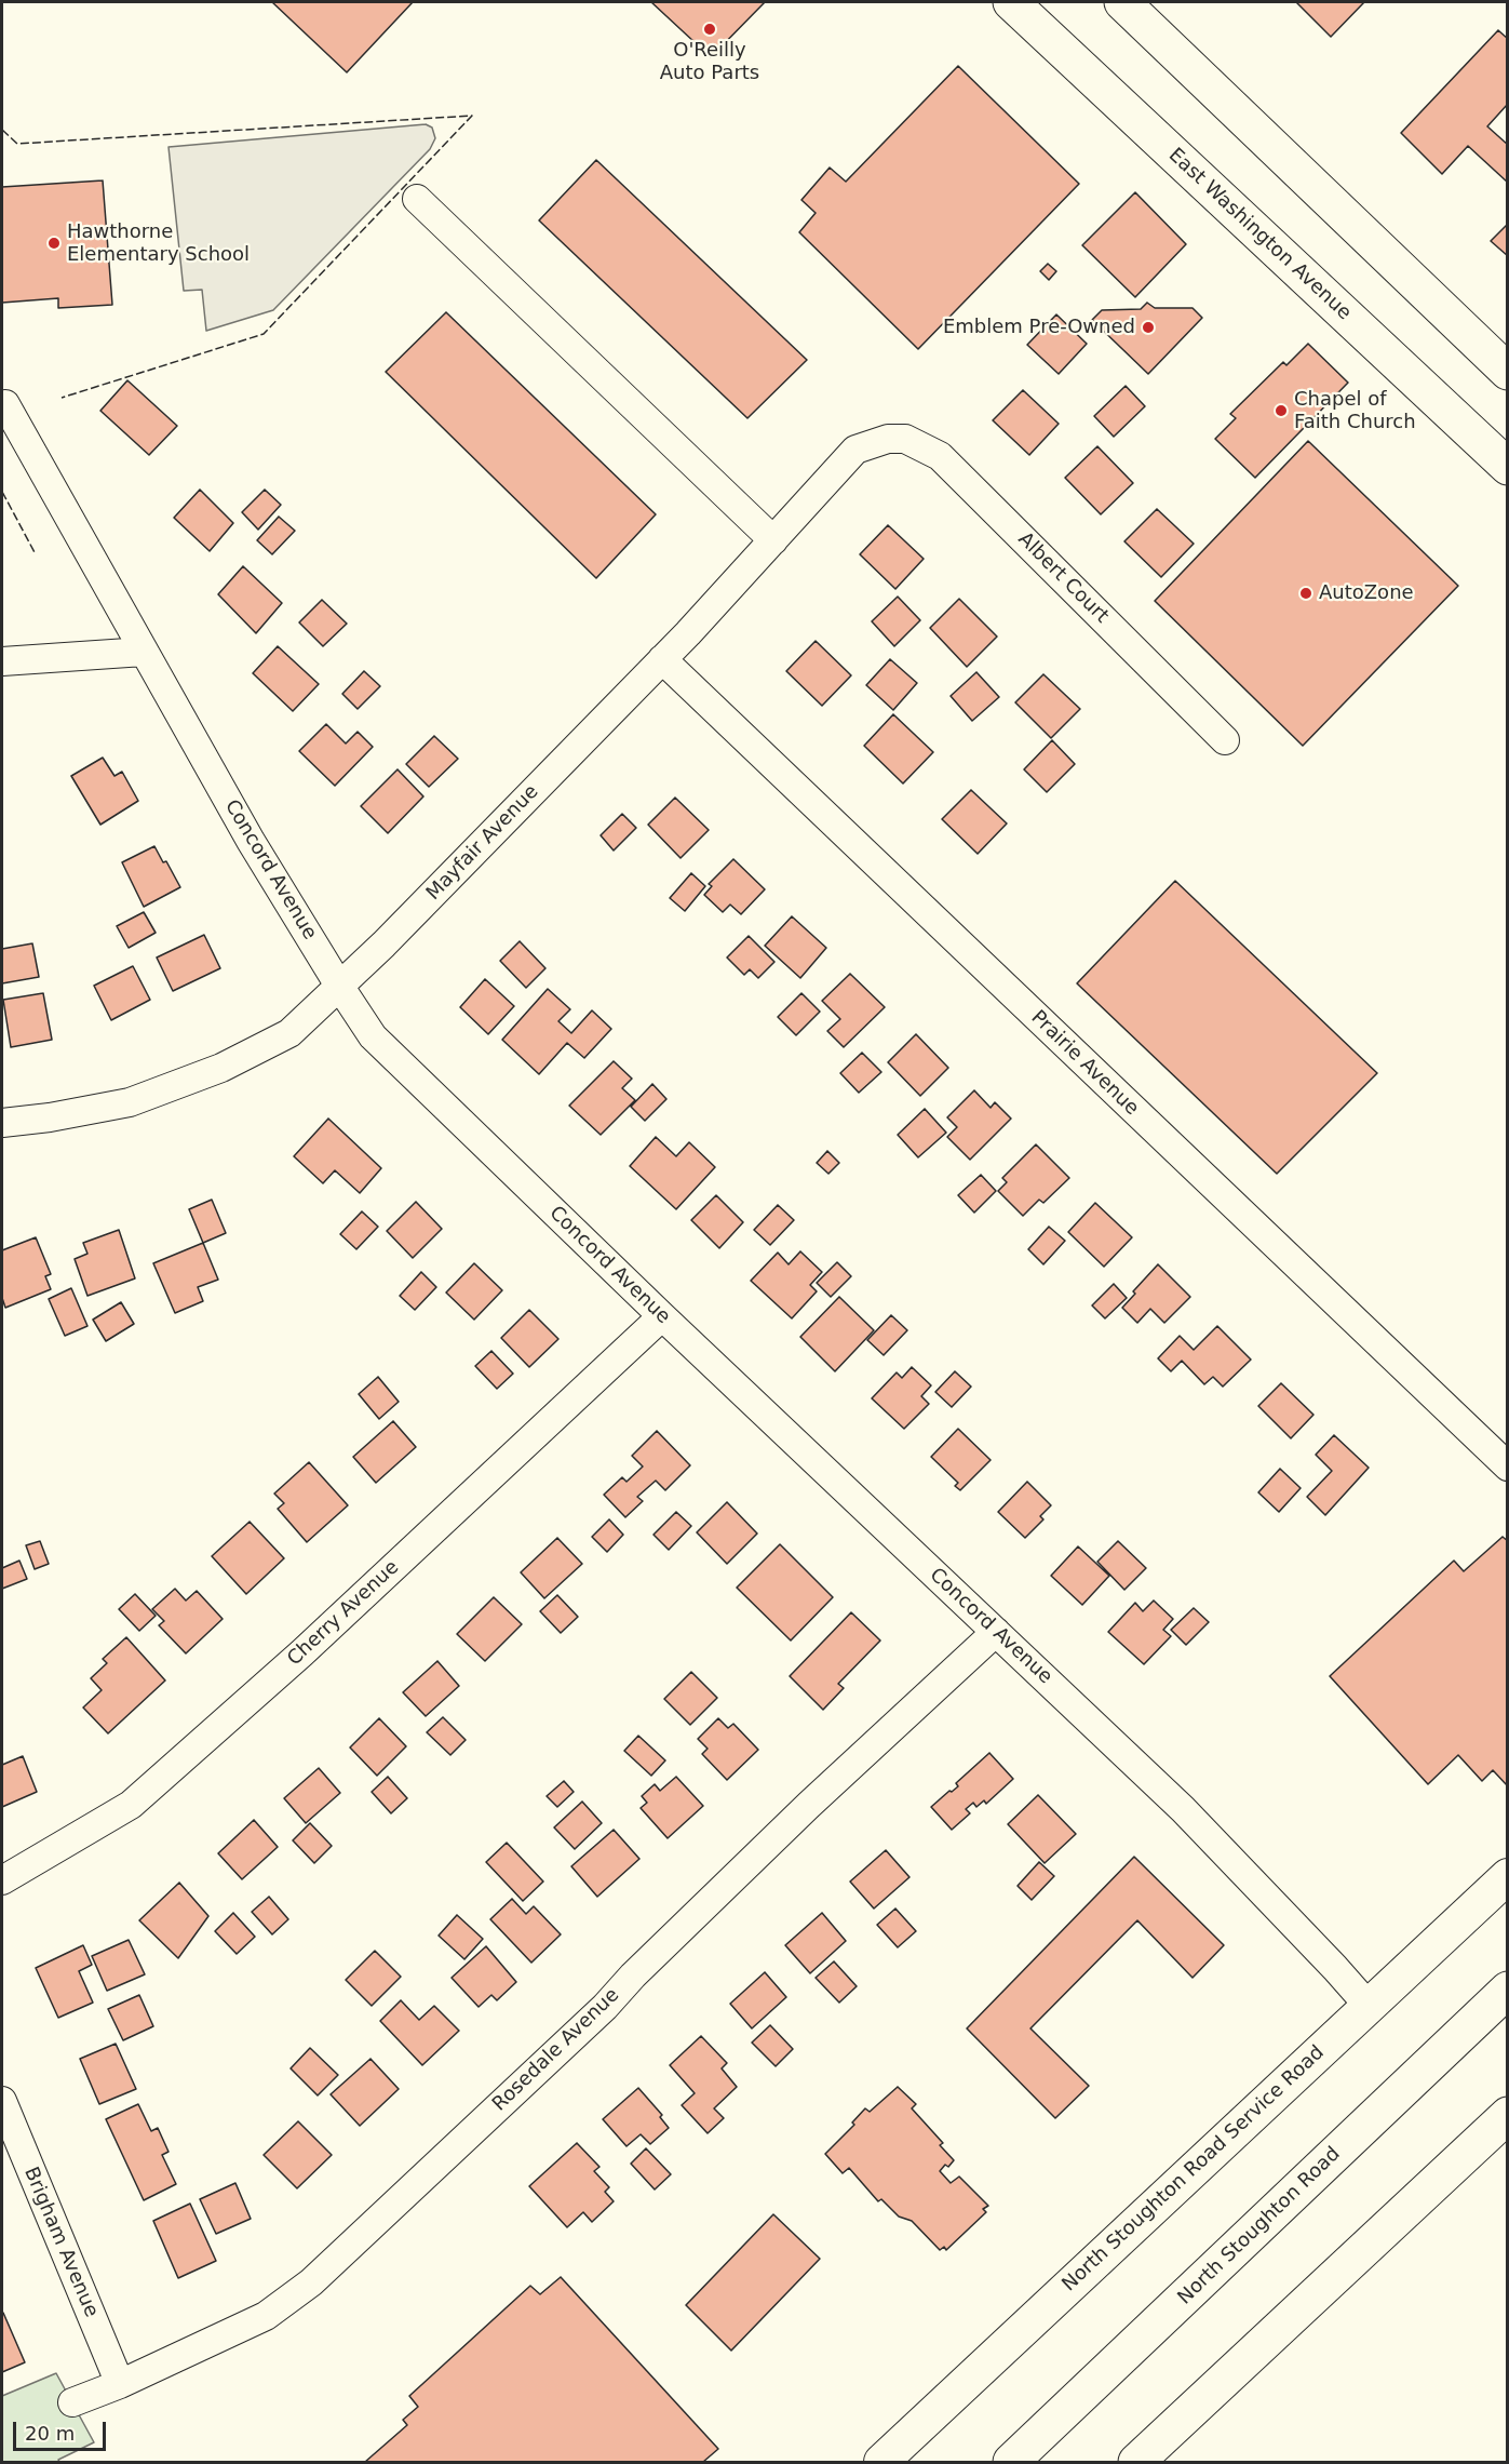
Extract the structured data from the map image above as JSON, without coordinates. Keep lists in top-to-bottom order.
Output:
{
  "streets": {
    "main road": ["East Washington Avenue", "North Stoughton Road"],
    "street": [
      "Albert Court",
      "Mayfair Avenue",
      "Concord Avenue",
      "Prairie Avenue",
      "Cherry Avenue",
      "Rosedale Avenue",
      "North Stoughton Road Service Road",
      "Brigham Avenue"
    ]
  },
  "crossings": [
    ["Albert Court", "Mayfair Avenue"],
    ["Mayfair Avenue", "Concord Avenue"],
    ["Mayfair Avenue", "Prairie Avenue"],
    ["Concord Avenue", "Cherry Avenue"],
    ["Concord Avenue", "Rosedale Avenue"],
    ["Concord Avenue", "North Stoughton Road Service Road"],
    ["Rosedale Avenue", "Brigham Avenue"]
  ],
  "places": [
    "O'Reilly Auto Parts",
    "Hawthorne Elementary School",
    "Emblem Pre-Owned",
    "Chapel of Faith Church",
    "AutoZone"
  ],
  "scale_bar": "20 m"
}
